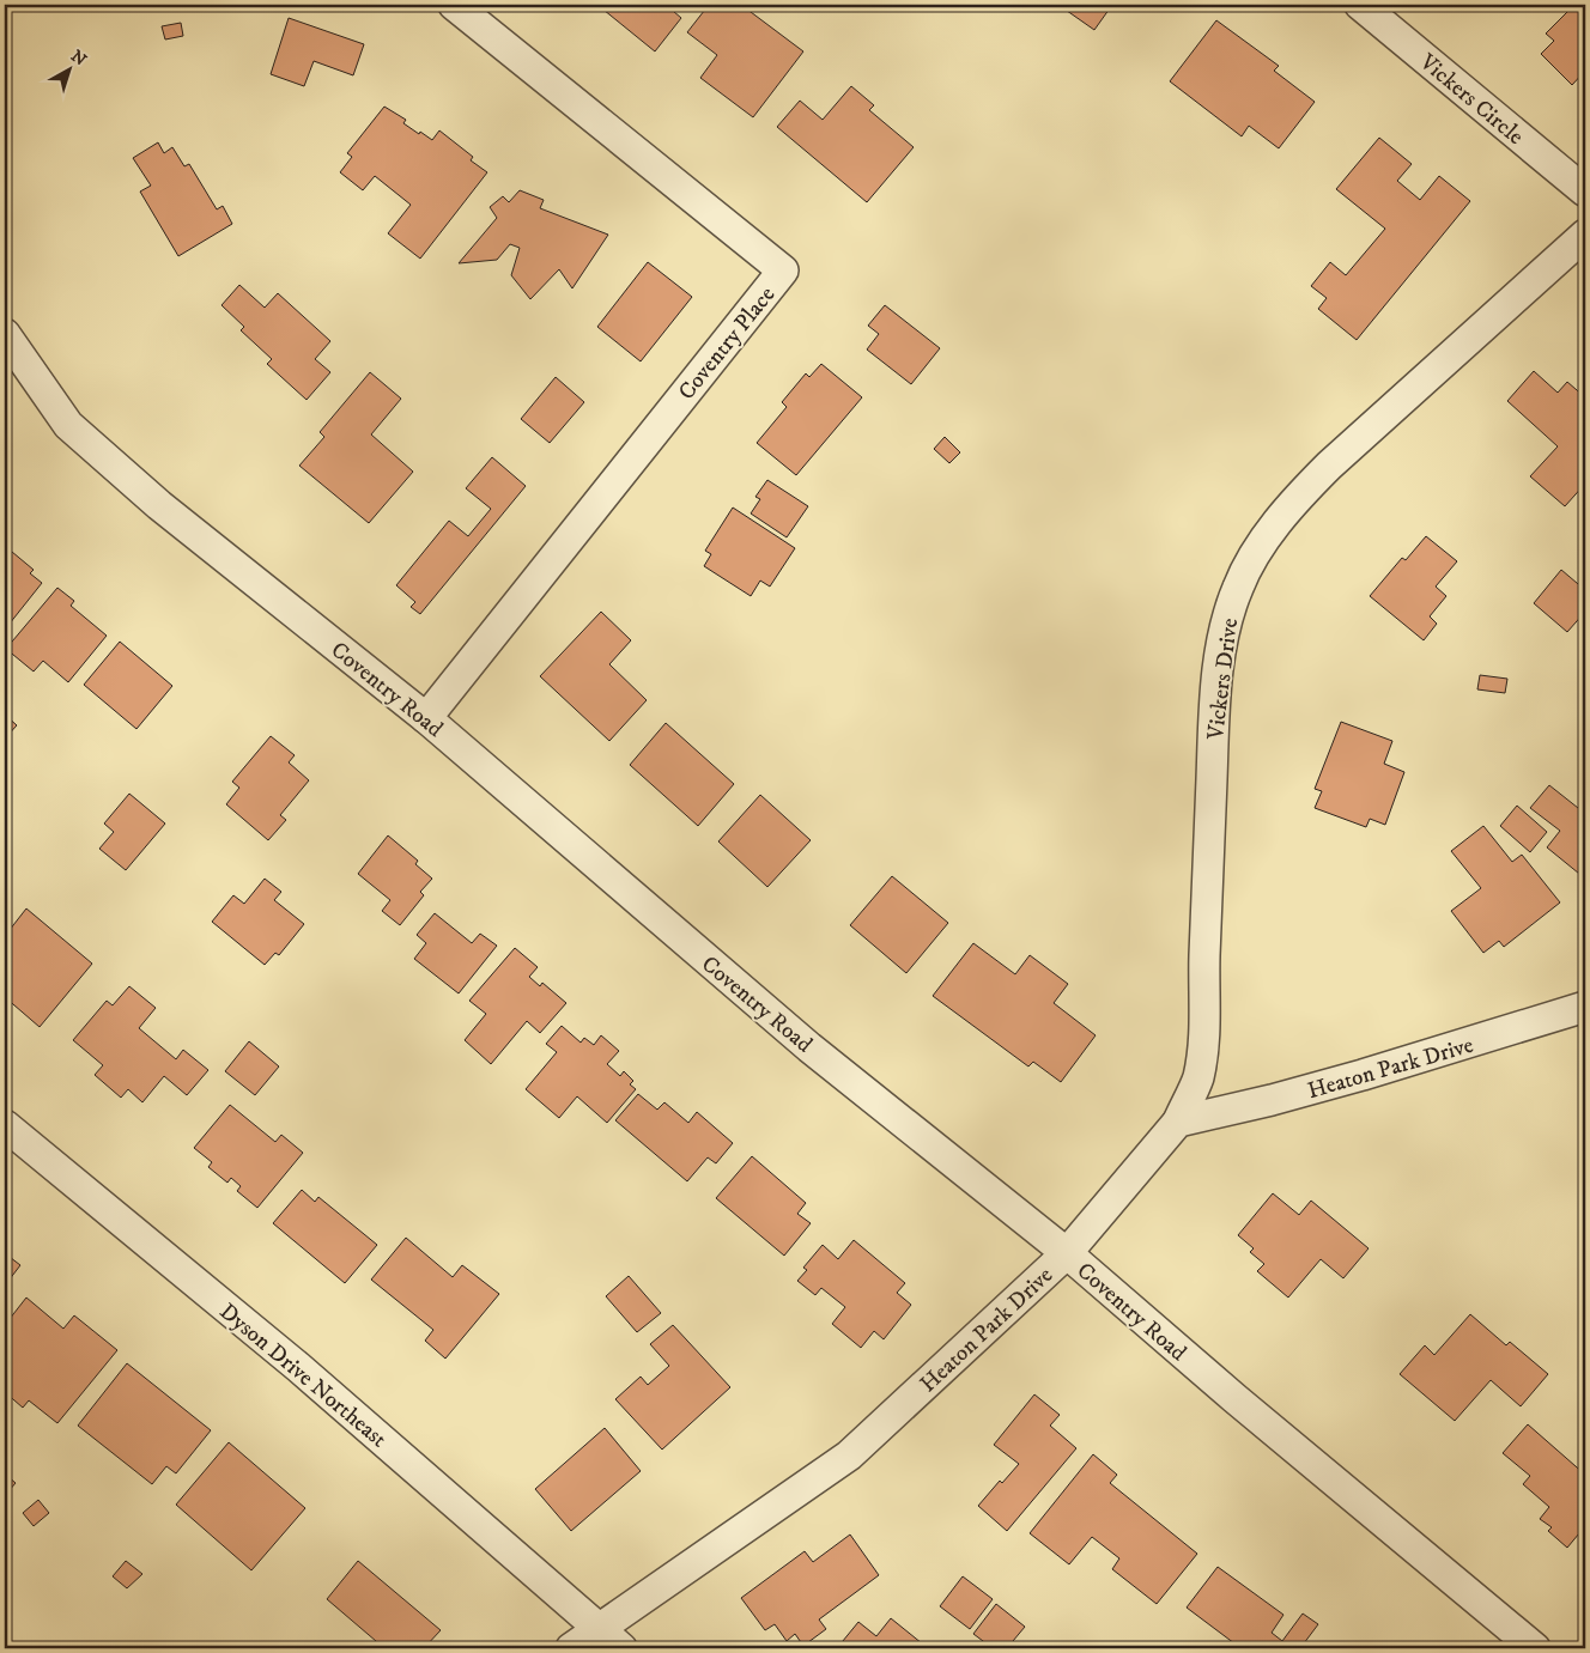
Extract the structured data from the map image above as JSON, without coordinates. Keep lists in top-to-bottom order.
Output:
{
  "streets": {
    "street": [
      "Vickers Circle",
      "Coventry Place",
      "Vickers Drive",
      "Coventry Road",
      "Heaton Park Drive",
      "Dyson Drive Northeast"
    ]
  },
  "crossings": [
    ["Coventry Place", "Coventry Road"],
    ["Vickers Drive", "Heaton Park Drive"],
    ["Coventry Road", "Heaton Park Drive"],
    ["Heaton Park Drive", "Dyson Drive Northeast"]
  ],
  "north": "top right"
}
